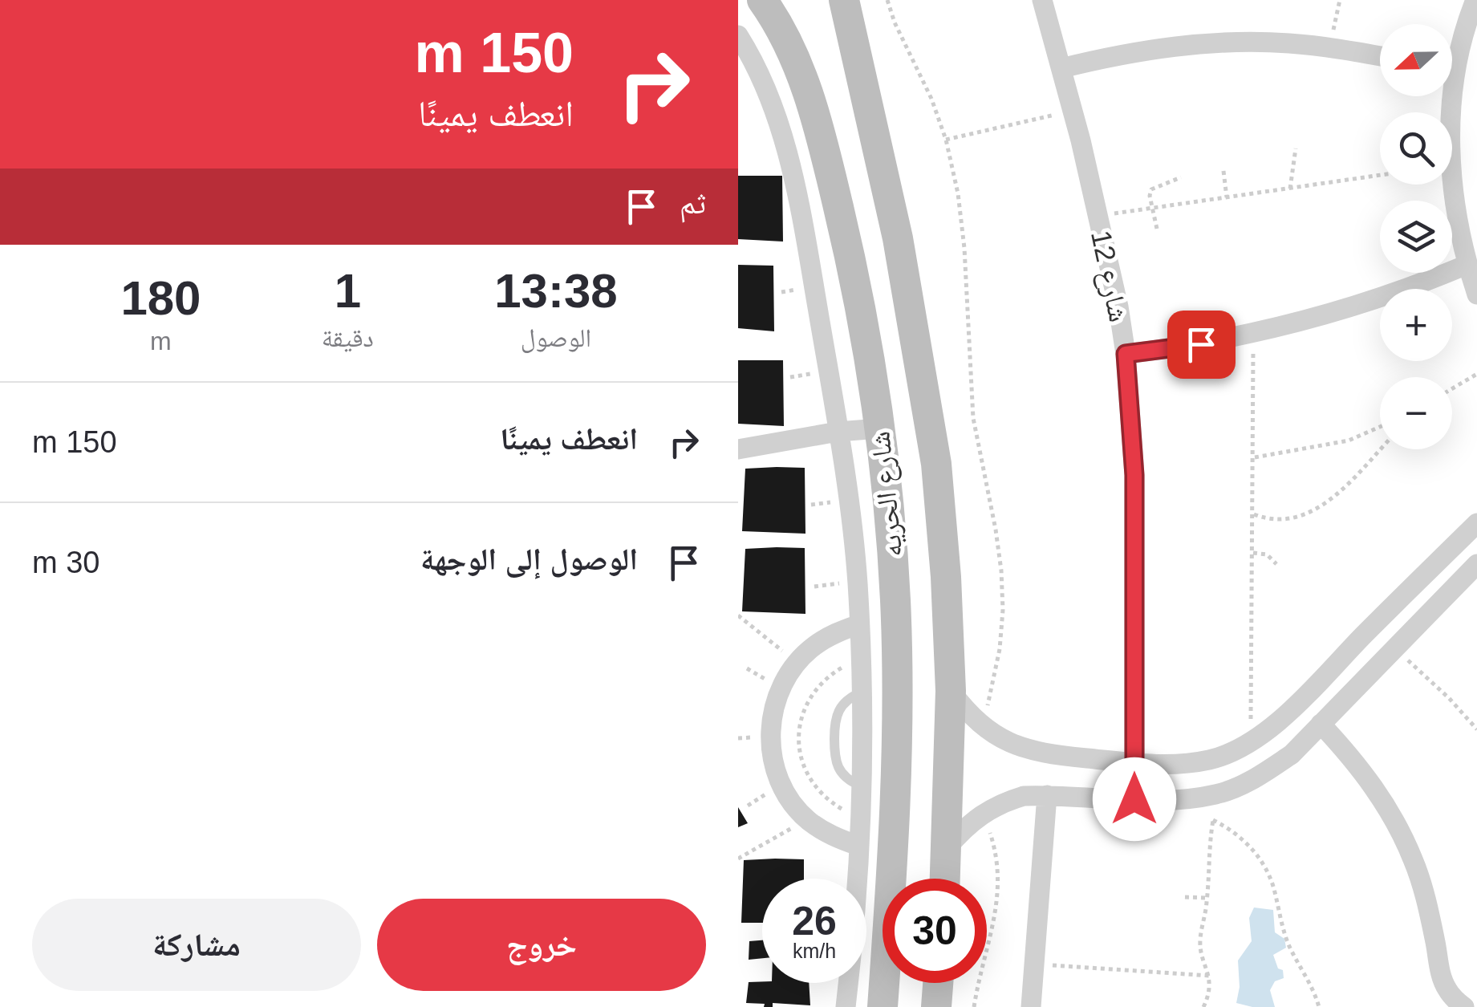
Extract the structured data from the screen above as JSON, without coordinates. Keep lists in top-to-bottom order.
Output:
{
  "streets": {
    "main road": ["شارع الحريه"],
    "street": ["شارع 12"]
  },
  "north": "left",
  "page": {
    "turn": ["150 m", "انعطف يمينًا"],
    "map_buttons": ["+", "−"],
    "then": "ثم",
    "eta": [
      "13:38",
      "الوصول",
      "1",
      "دقيقة",
      "180",
      "m"
    ],
    "list": [
      {
        "name": "انعطف يمينًا",
        "value": "150 m"
      },
      {
        "name": "الوصول إلى الوجهة",
        "value": "30 m"
      }
    ],
    "speed": "26 km/h",
    "limit": "30",
    "buttons": ["خروج", "مشاركة"]
  }
}
